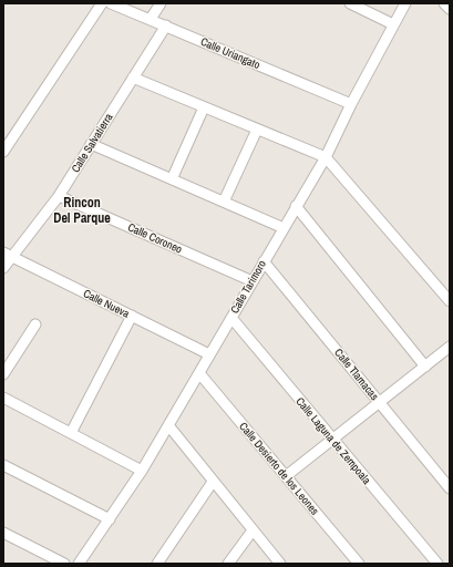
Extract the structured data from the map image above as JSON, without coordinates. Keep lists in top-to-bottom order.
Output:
{
  "streets": {
    "street": [
      "Calle Uriangato",
      "Calle Salvatierra",
      "Calle Coroneo",
      "Calle Tarimoro",
      "Calle Nueva",
      "Calle Tlamacas",
      "Calle Laguna de Zempoala",
      "Calle Desierto de los Leones"
    ]
  },
  "crossings": [
    ["Calle Uriangato", "Calle Salvatierra"],
    ["Calle Uriangato", "Calle Tarimoro"],
    ["Calle Salvatierra", "Calle Coroneo"],
    ["Calle Salvatierra", "Calle Nueva"],
    ["Calle Coroneo", "Calle Tarimoro"],
    ["Calle Tarimoro", "Calle Nueva"],
    ["Calle Tarimoro", "Calle Tlamacas"],
    ["Calle Tarimoro", "Calle Laguna de Zempoala"],
    ["Calle Tarimoro", "Calle Desierto de los Leones"]
  ],
  "districts": ["Rincon Del Parque"]
}
